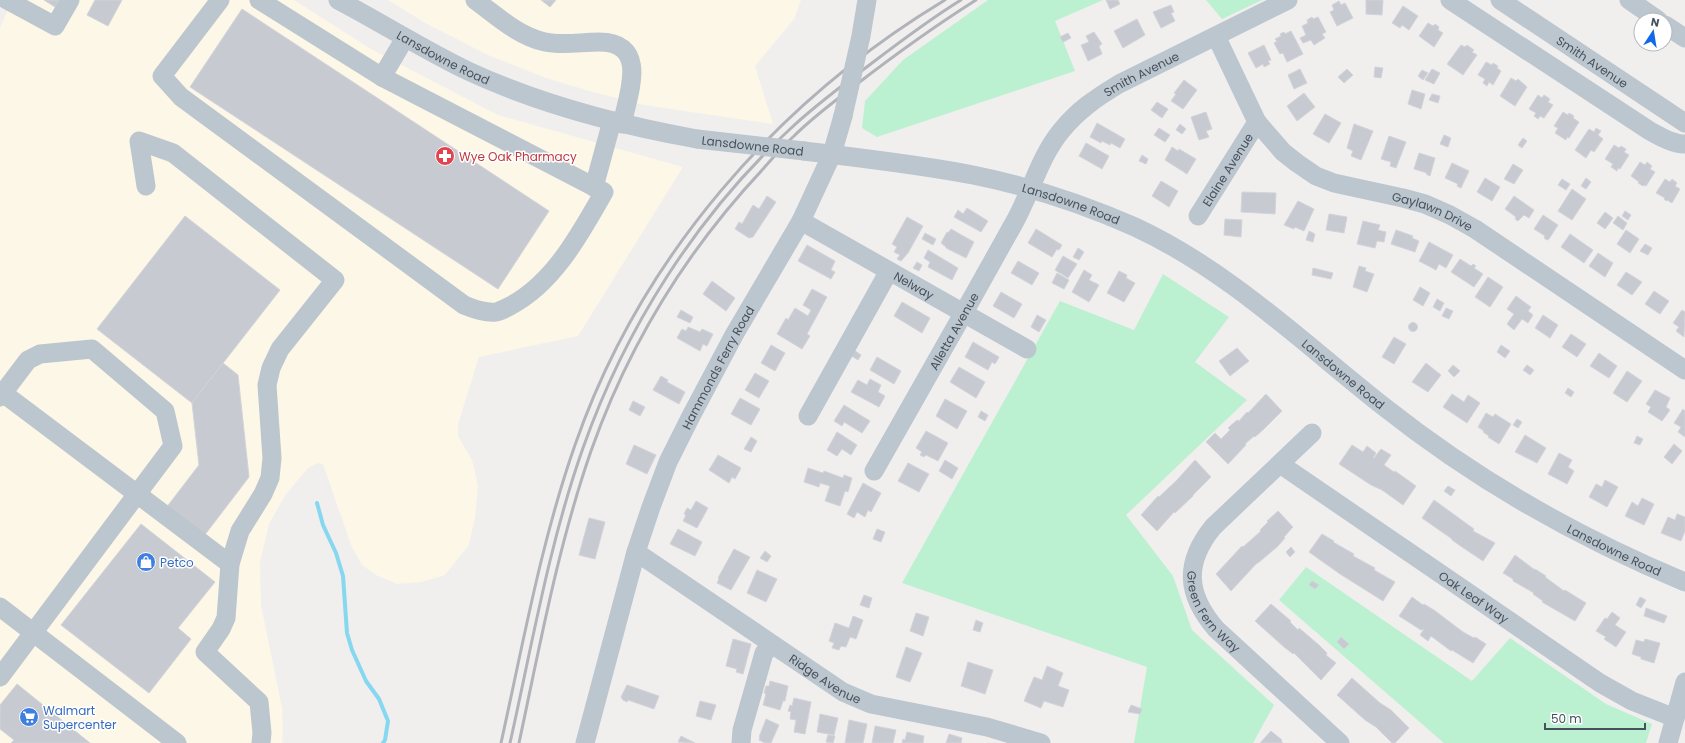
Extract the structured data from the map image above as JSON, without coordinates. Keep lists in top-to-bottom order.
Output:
{
  "streets": {
    "street": [
      "Lansdowne Road",
      "Smith Avenue",
      "Elaine Avenue",
      "Gaylawn Drive",
      "Nelway",
      "Alletta Avenue",
      "Hammonds Ferry Road",
      "Oak Leaf Way",
      "Green Fern Way",
      "Ridge Avenue"
    ]
  },
  "crossings": [
    ["Lansdowne Road", "Smith Avenue"],
    ["Lansdowne Road", "Alletta Avenue"],
    ["Lansdowne Road", "Hammonds Ferry Road"],
    ["Smith Avenue", "Gaylawn Drive"],
    ["Smith Avenue", "Alletta Avenue"],
    ["Elaine Avenue", "Gaylawn Drive"],
    ["Nelway", "Alletta Avenue"],
    ["Nelway", "Hammonds Ferry Road"],
    ["Hammonds Ferry Road", "Ridge Avenue"],
    ["Oak Leaf Way", "Green Fern Way"]
  ],
  "places": {
    "pharmacy": ["Wye Oak Pharmacy"],
    "shop": ["Petco"],
    "supermarket": ["Walmart Supercenter"]
  },
  "scale_bar": "50 m",
  "north": "top"
}
